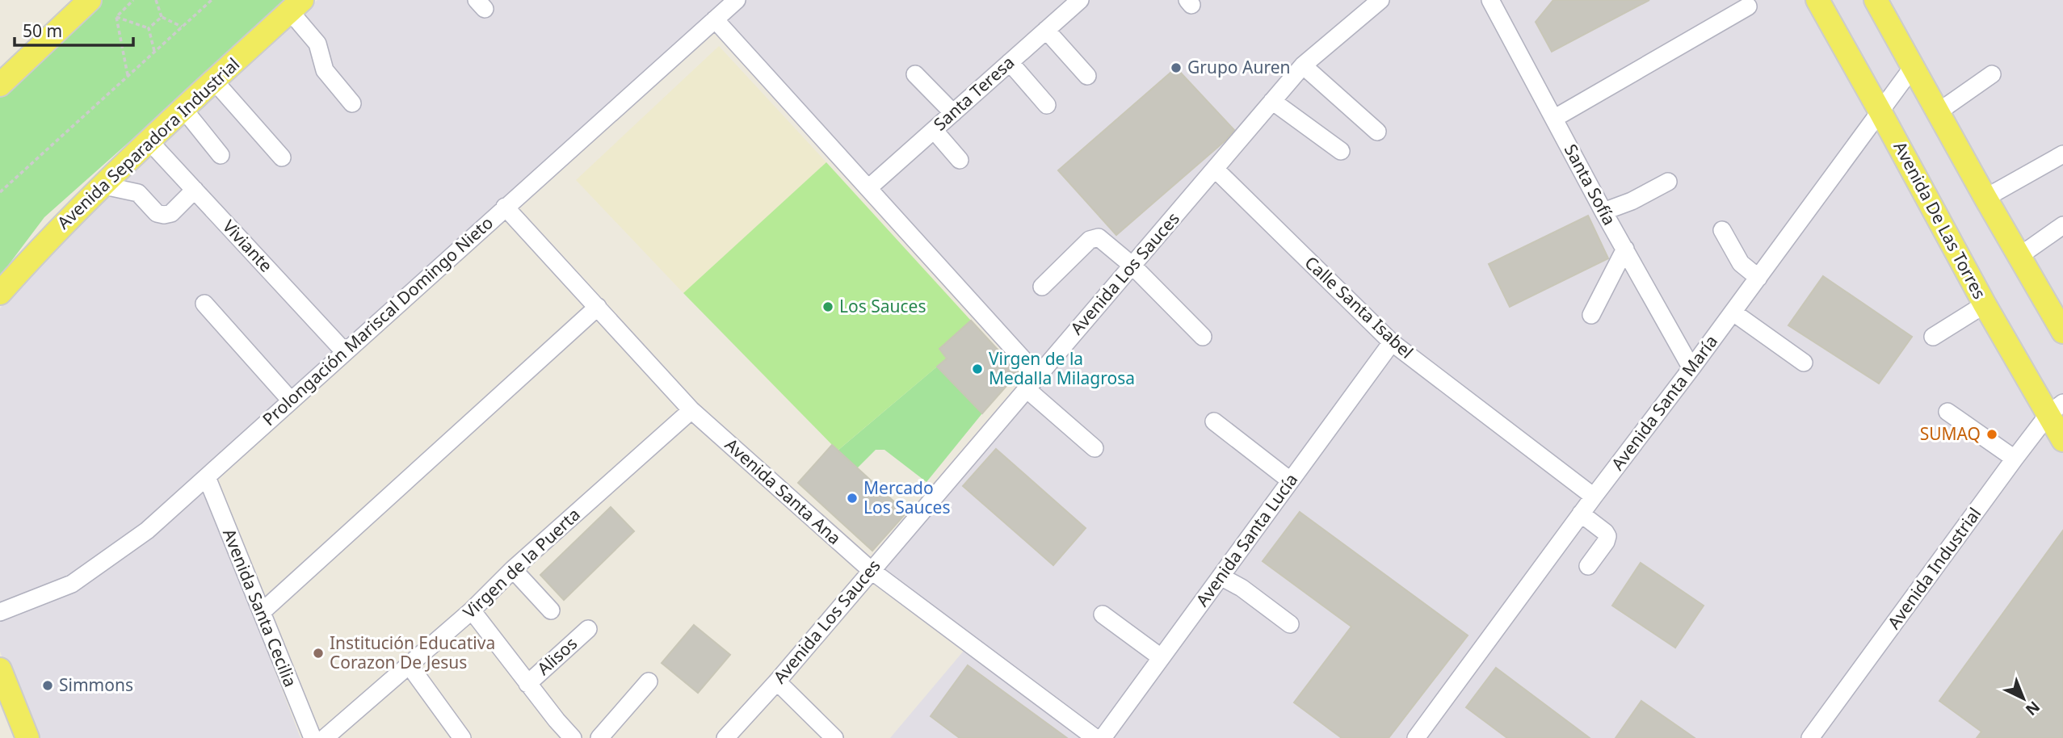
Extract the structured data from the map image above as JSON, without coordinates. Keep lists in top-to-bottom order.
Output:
{
  "streets": {
    "main road": ["Avenida Separadora Industrial", "Avenida De Las Torres"],
    "street": [
      "Santa Teresa",
      "Santa Sofía",
      "Viviante",
      "Avenida Los Sauces",
      "Calle Santa Isabel",
      "Prolongación Mariscal Domingo Nieto",
      "Avenida Santa María",
      "Avenida Santa Ana",
      "Avenida Santa Lucía",
      "Virgen de la Puerta",
      "Avenida Industrial",
      "Avenida Santa Cecilia",
      "Alisos"
    ]
  },
  "crossings": [
    ["Avenida Separadora Industrial", "Viviante"],
    ["Santa Sofía", "Avenida Santa María"],
    ["Avenida De Las Torres", "Avenida Santa María"],
    ["Avenida De Las Torres", "Avenida Industrial"],
    ["Viviante", "Prolongación Mariscal Domingo Nieto"],
    ["Avenida Los Sauces", "Calle Santa Isabel"],
    ["Avenida Los Sauces", "Avenida Santa Ana"],
    ["Calle Santa Isabel", "Avenida Santa María"],
    ["Calle Santa Isabel", "Avenida Santa Lucía"],
    ["Prolongación Mariscal Domingo Nieto", "Avenida Santa Ana"],
    ["Prolongación Mariscal Domingo Nieto", "Avenida Santa Cecilia"],
    ["Avenida Santa Ana", "Virgen de la Puerta"]
  ],
  "places": [
    "Grupo Auren",
    "Los Sauces",
    "Virgen de la Medalla Milagrosa",
    "SUMAQ",
    "Mercado Los Sauces",
    "Institución Educativa Corazon De Jesus",
    "Simmons"
  ],
  "scale_bar": "50 m",
  "north": "bottom right"
}
